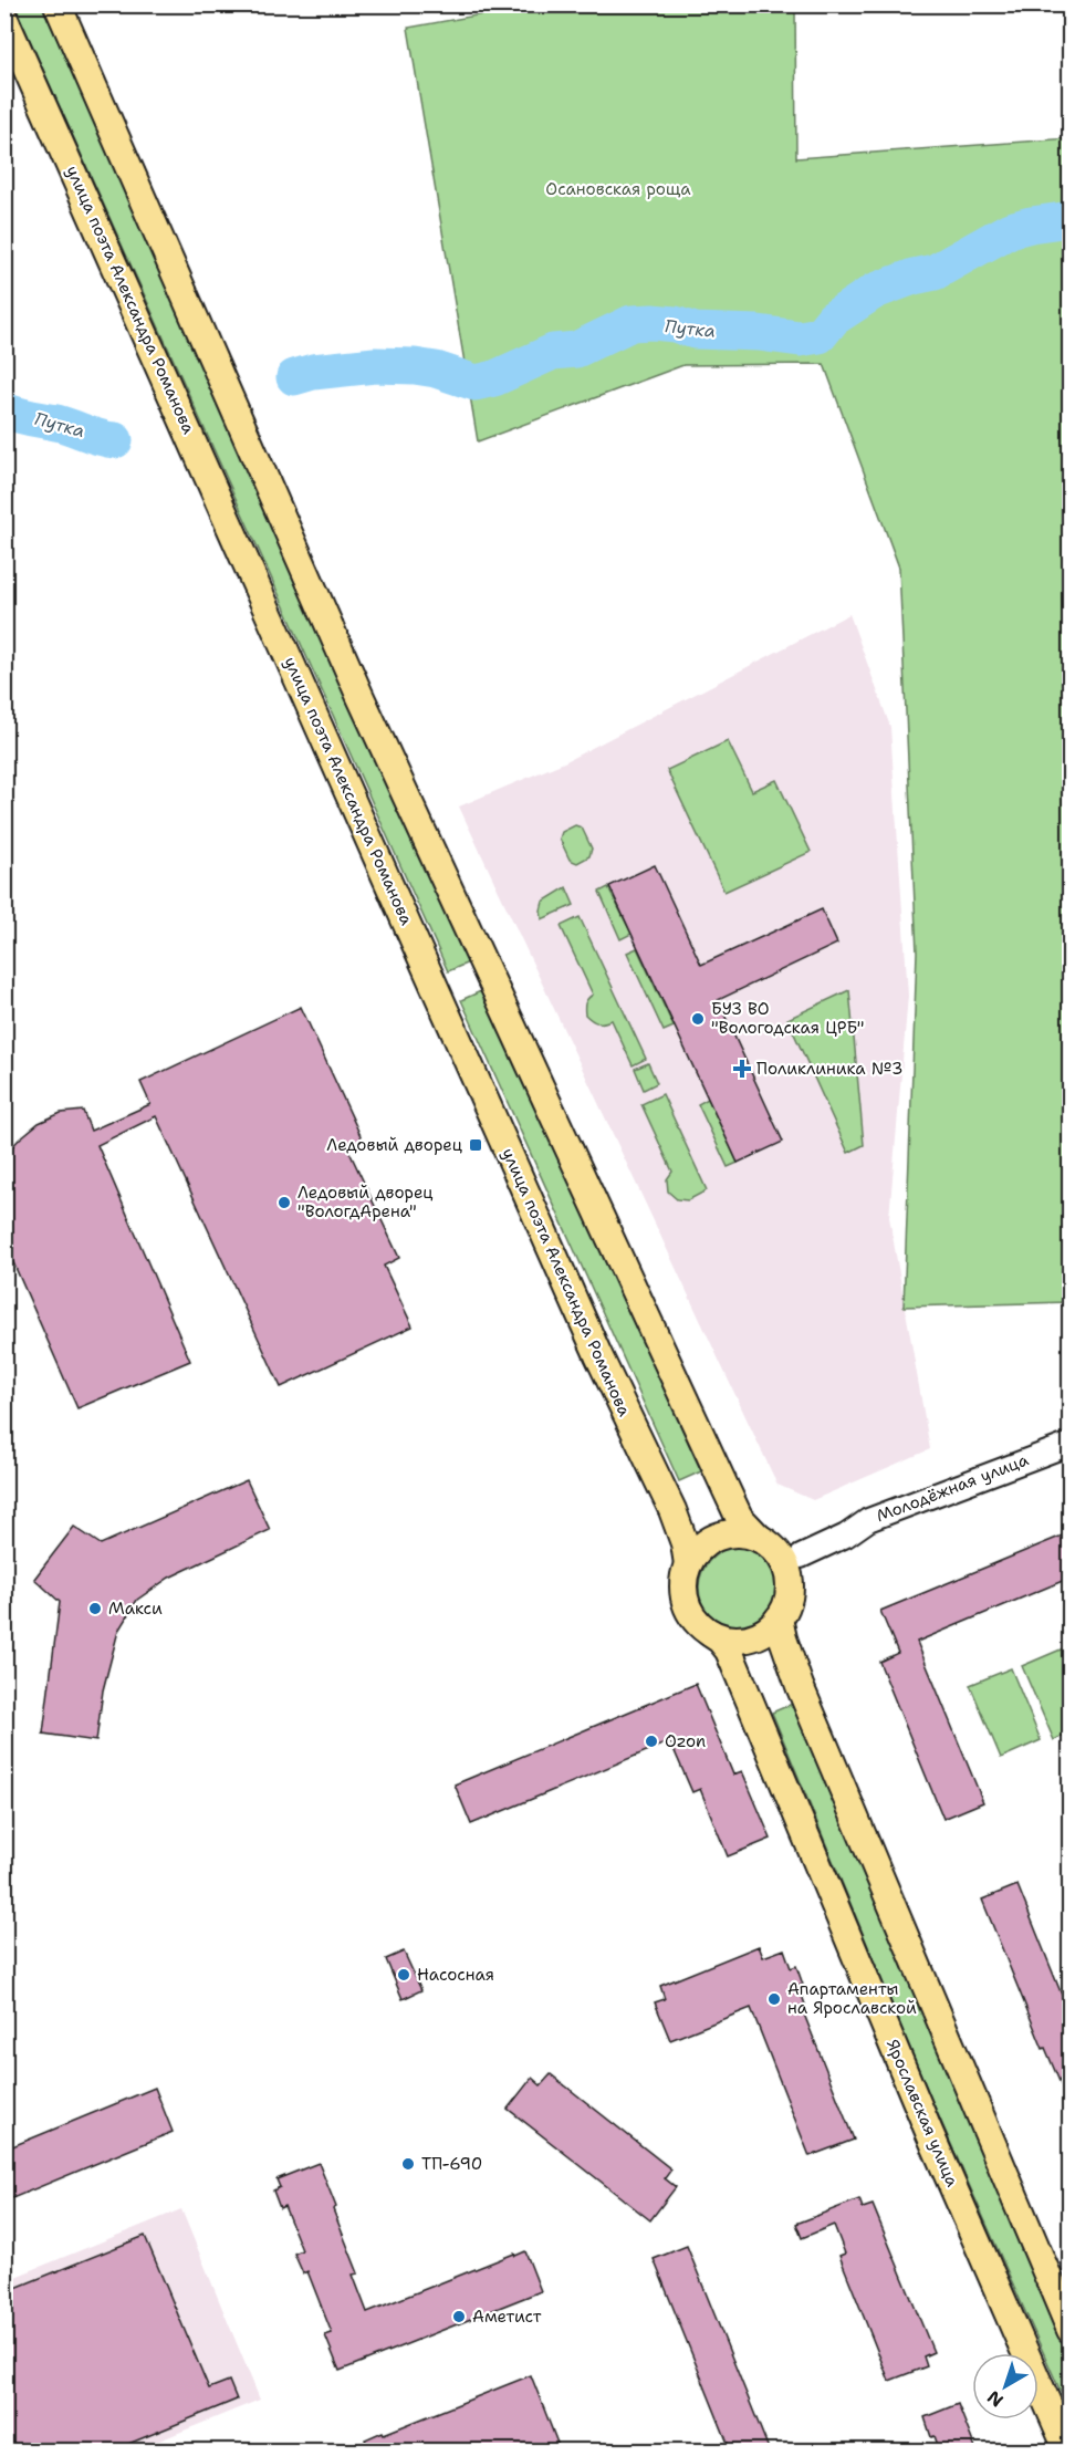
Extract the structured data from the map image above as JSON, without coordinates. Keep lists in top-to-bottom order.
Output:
{
  "streets": {
    "main road": ["улица поэта Александра Романова", "Ярославская улица"],
    "street": ["Молодёжная улица"]
  },
  "crossings": [
    ["улица поэта Александра Романова", "Ярославская улица"]
  ],
  "water": ["Путка"],
  "parks": ["Осановская роща"],
  "places": {
    "other": [
      "БУЗ ВО \"Вологодская ЦРБ\"",
      "Ледовый дворец \"ВологдАрена\"",
      "Макси",
      "Ozon",
      "Насосная",
      "Апартаменты на Ярославской",
      "ТП-690",
      "Аметист"
    ],
    "health": ["Поликлиника №3"],
    "transit": ["Ледовый дворец"]
  },
  "north": "bottom left"
}
